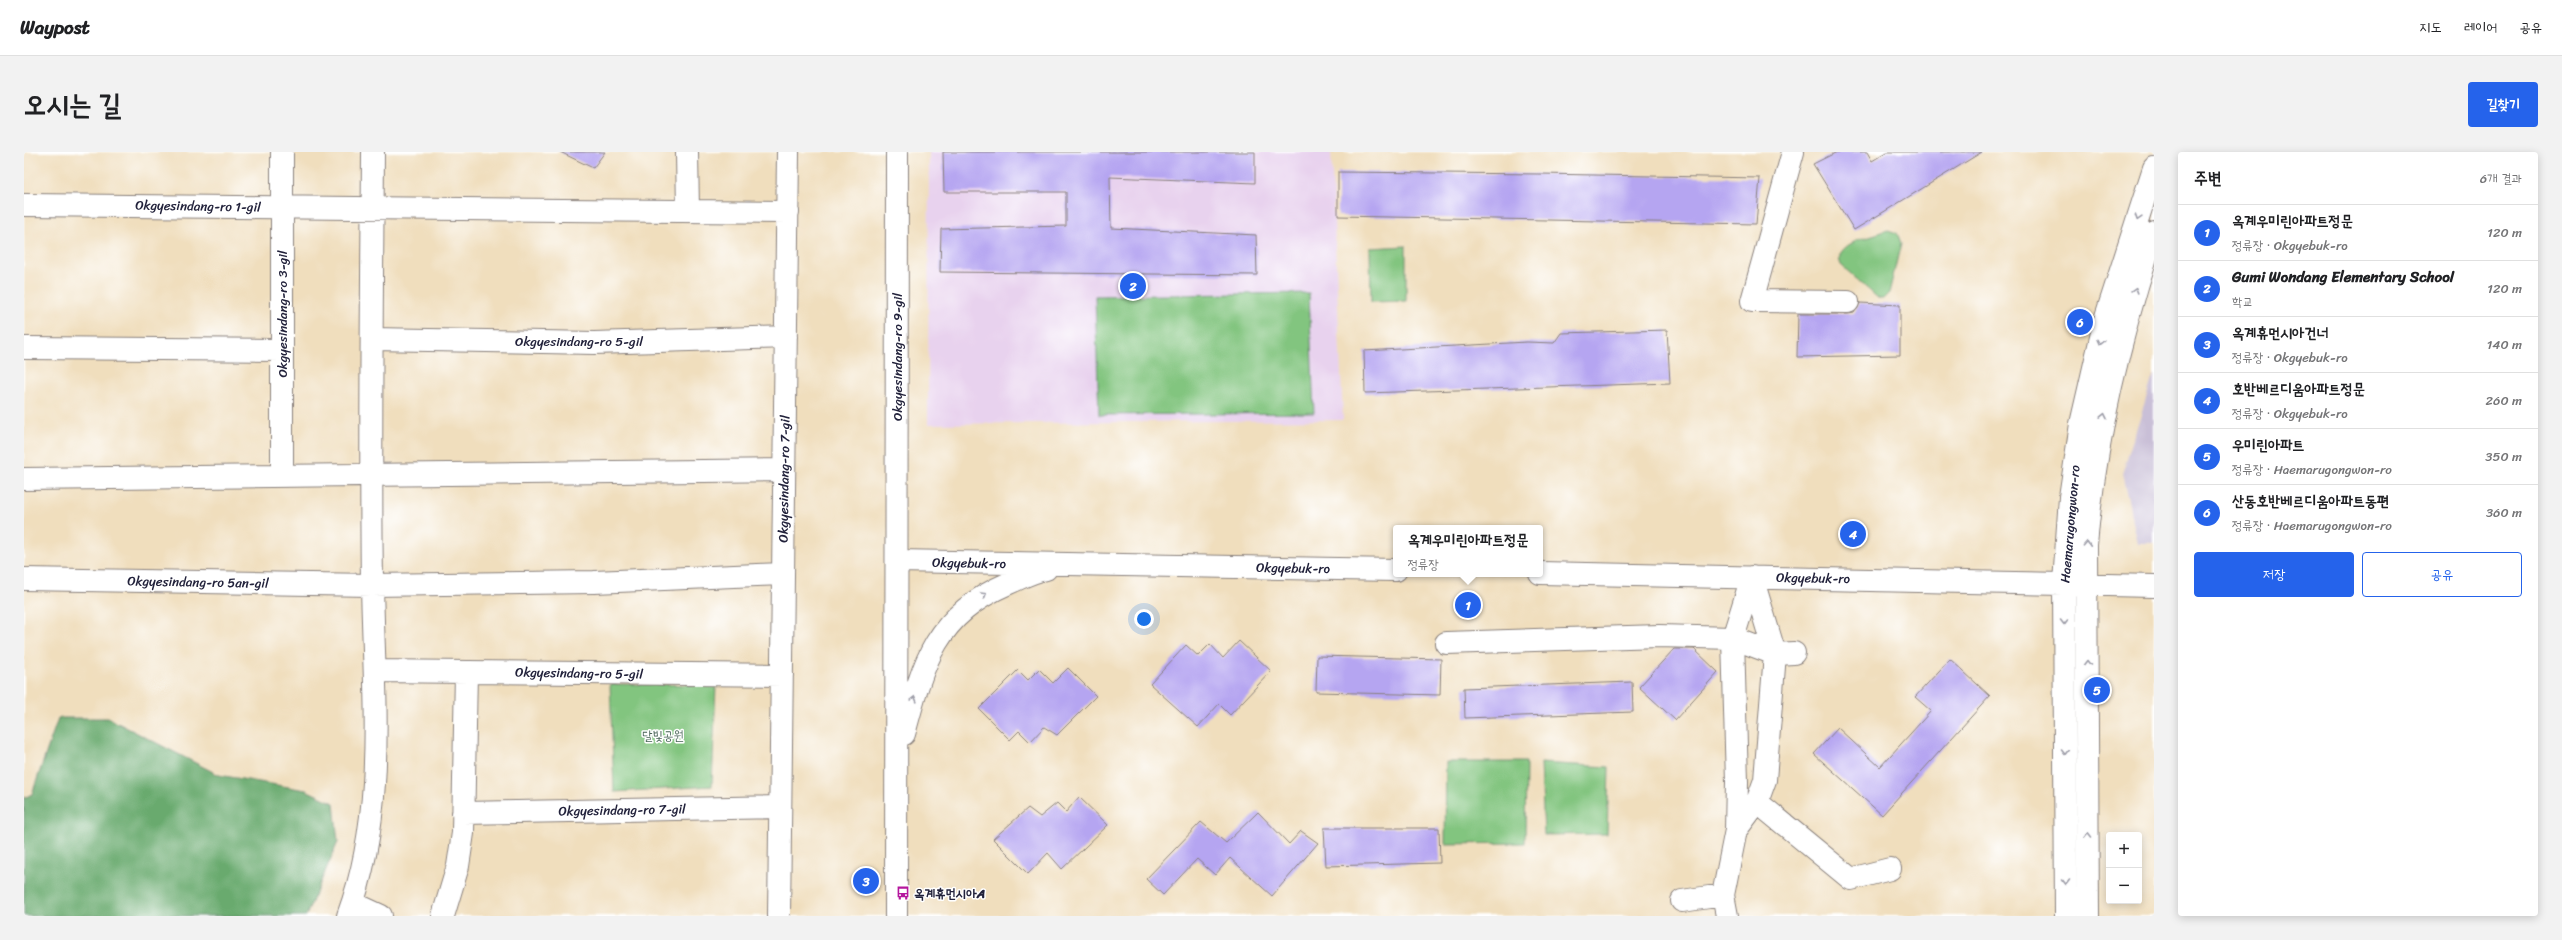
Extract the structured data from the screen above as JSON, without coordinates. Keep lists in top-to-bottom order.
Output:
{
  "streets": {
    "street": [
      "Okgyesindang-ro 1-gil",
      "Okgyesindang-ro 3-gil",
      "Okgyesindang-ro 5-gil",
      "Okgyesindang-ro 9-gil",
      "Okgyesindang-ro 7-gil",
      "Haemarugongwon-ro",
      "Okgyebuk-ro",
      "Okgyesindang-ro 5an-gil"
    ]
  },
  "crossings": [
    ["Okgyesindang-ro 1-gil", "Okgyesindang-ro 3-gil"],
    ["Okgyesindang-ro 5-gil", "Okgyesindang-ro 7-gil"],
    ["Okgyesindang-ro 9-gil", "Okgyebuk-ro"],
    ["Haemarugongwon-ro", "Okgyebuk-ro"]
  ],
  "parks": ["달빛공원"],
  "places": {
    "bus stop": ["옥계휴먼시아A"]
  },
  "page": {
    "header": "Waypost",
    "nav": ["지도", "레이어", "공유"],
    "title": "오시는 길",
    "buttons": [
      "길찾기",
      ["저장", "공유"]
    ],
    "heading": ["주변", "6개 결과"],
    "list": [
      {
        "mark": "1",
        "name": "옥계우미린아파트정문",
        "note": "정류장 · Okgyebuk-ro",
        "value": "120 m"
      },
      {
        "mark": "2",
        "name": "Gumi Wondang Elementary School",
        "note": "학교",
        "value": "120 m"
      },
      {
        "mark": "3",
        "name": "옥계휴먼시아건너",
        "note": "정류장 · Okgyebuk-ro",
        "value": "140 m"
      },
      {
        "mark": "4",
        "name": "호반베르디움아파트정문",
        "note": "정류장 · Okgyebuk-ro",
        "value": "260 m"
      },
      {
        "mark": "5",
        "name": "우미린아파트",
        "note": "정류장 · Haemarugongwon-ro",
        "value": "350 m"
      },
      {
        "mark": "6",
        "name": "산동호반베르디움아파트동편",
        "note": "정류장 · Haemarugongwon-ro",
        "value": "360 m"
      }
    ],
    "pins": [
      "2",
      "6",
      "4",
      "1",
      "5",
      "3"
    ],
    "popup": ["옥계우미린아파트정문", "정류장"],
    "map_buttons": ["+", "−"]
  }
}
